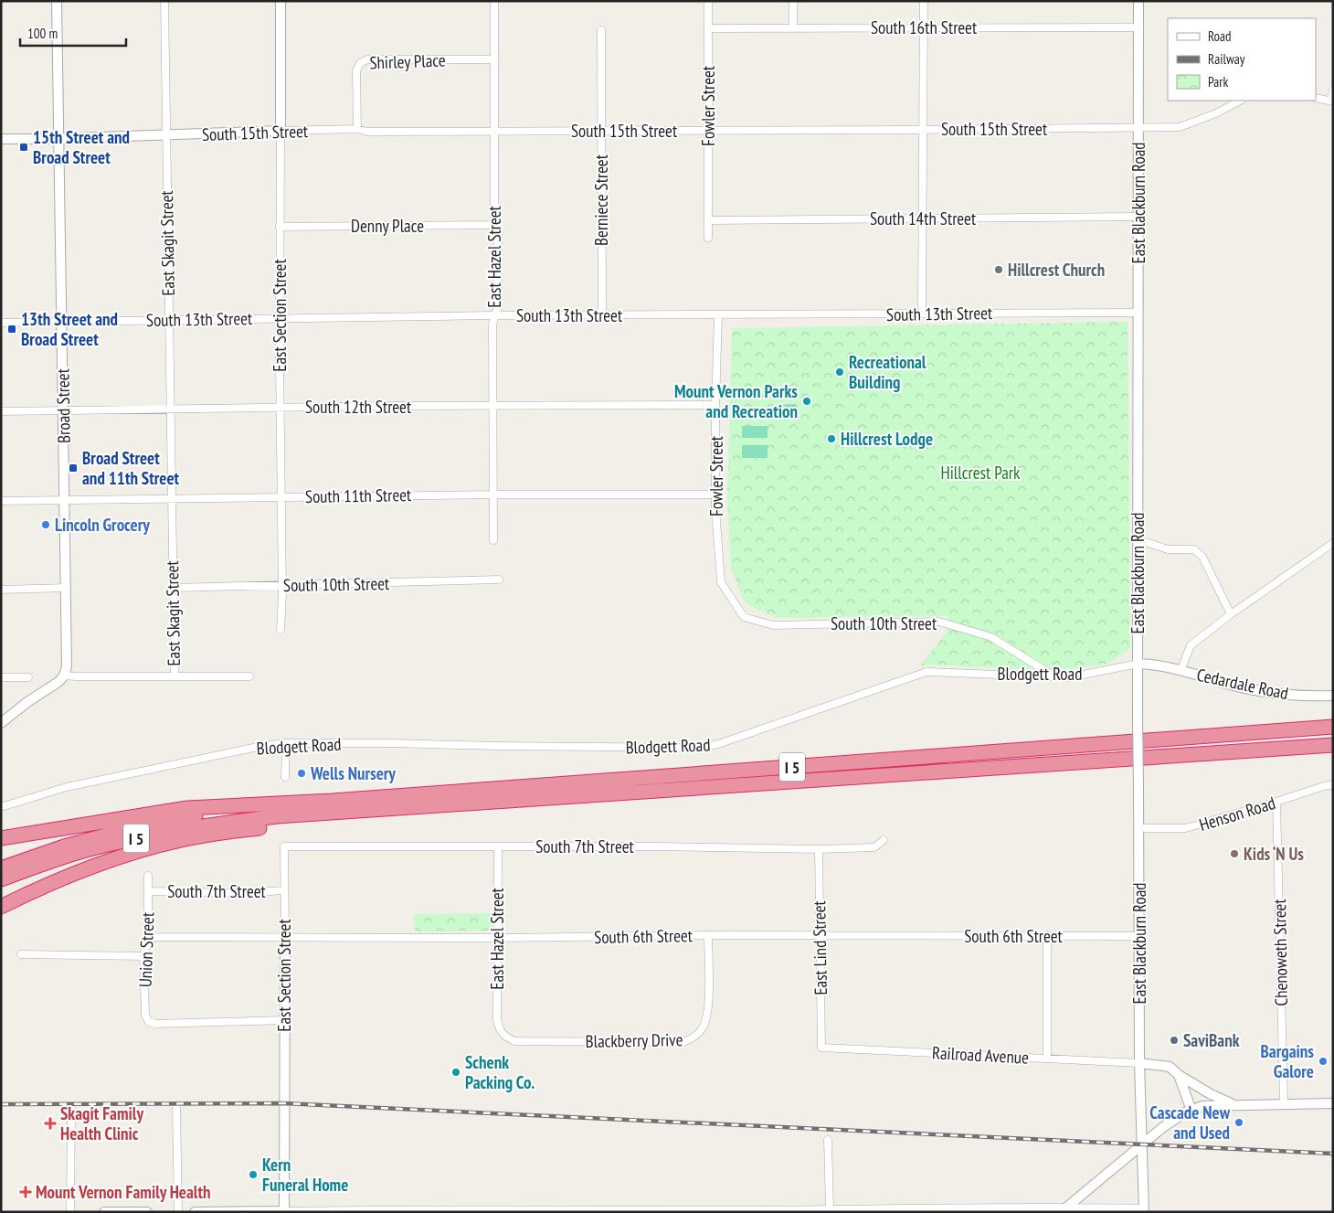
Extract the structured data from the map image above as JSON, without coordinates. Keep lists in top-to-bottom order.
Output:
{
  "streets": {
    "highway": ["I 5"],
    "street": [
      "South 16th Street",
      "Shirley Place",
      "Fowler Street",
      "South 15th Street",
      "Berniece Street",
      "East Blackburn Road",
      "South 14th Street",
      "Denny Place",
      "East Skagit Street",
      "East Hazel Street",
      "South 13th Street",
      "East Section Street",
      "Broad Street",
      "South 12th Street",
      "South 11th Street",
      "South 10th Street",
      "Blodgett Road",
      "Cedardale Road",
      "Henson Road",
      "South 7th Street",
      "South 6th Street",
      "East Lind Street",
      "Union Street",
      "Chenoweth Street",
      "Blackberry Drive",
      "Railroad Avenue"
    ]
  },
  "crossings": [
    ["South 16th Street", "Fowler Street"],
    ["South 16th Street", "East Blackburn Road"],
    ["Shirley Place", "South 15th Street"],
    ["Shirley Place", "East Hazel Street"],
    ["Fowler Street", "South 15th Street"],
    ["Fowler Street", "South 14th Street"],
    ["Fowler Street", "South 13th Street"],
    ["Fowler Street", "South 12th Street"],
    ["Fowler Street", "South 11th Street"],
    ["Fowler Street", "South 10th Street"],
    ["South 15th Street", "Berniece Street"],
    ["South 15th Street", "East Blackburn Road"],
    ["South 15th Street", "East Skagit Street"],
    ["South 15th Street", "East Hazel Street"],
    ["South 15th Street", "East Section Street"],
    ["South 15th Street", "Broad Street"],
    ["Berniece Street", "South 13th Street"],
    ["East Blackburn Road", "South 14th Street"],
    ["East Blackburn Road", "South 13th Street"],
    ["East Blackburn Road", "Blodgett Road"],
    ["East Blackburn Road", "Henson Road"],
    ["East Blackburn Road", "South 6th Street"],
    ["East Blackburn Road", "Railroad Avenue"],
    ["Denny Place", "East Hazel Street"],
    ["Denny Place", "East Section Street"],
    ["East Skagit Street", "South 13th Street"],
    ["East Skagit Street", "South 12th Street"],
    ["East Skagit Street", "South 11th Street"],
    ["East Skagit Street", "South 10th Street"],
    ["East Hazel Street", "South 13th Street"],
    ["East Hazel Street", "South 12th Street"],
    ["East Hazel Street", "South 11th Street"],
    ["East Hazel Street", "South 7th Street"],
    ["East Hazel Street", "South 6th Street"],
    ["East Hazel Street", "Blackberry Drive"],
    ["South 13th Street", "East Section Street"],
    ["South 13th Street", "Broad Street"],
    ["East Section Street", "South 12th Street"],
    ["East Section Street", "South 11th Street"],
    ["East Section Street", "South 10th Street"],
    ["East Section Street", "South 7th Street"],
    ["East Section Street", "South 6th Street"],
    ["East Section Street", "Union Street"],
    ["Broad Street", "South 12th Street"],
    ["Broad Street", "South 11th Street"],
    ["South 10th Street", "Blodgett Road"],
    ["Blodgett Road", "Cedardale Road"],
    ["Henson Road", "Chenoweth Street"],
    ["South 7th Street", "East Lind Street"],
    ["South 7th Street", "Union Street"],
    ["South 6th Street", "East Lind Street"],
    ["South 6th Street", "Union Street"],
    ["South 6th Street", "Blackberry Drive"],
    ["East Lind Street", "Railroad Avenue"]
  ],
  "parks": ["Hillcrest Park"],
  "places": {
    "transit": ["15th Street and Broad Street", "13th Street and Broad Street", "Broad Street and 11th Street"],
    "other": [
      "Hillcrest Church",
      "Recreational Building",
      "Mount Vernon Parks and Recreation",
      "Hillcrest Lodge",
      "Lincoln Grocery",
      "Wells Nursery",
      "Kids ‘N Us",
      "SaviBank",
      "Bargains Galore",
      "Schenk Packing Co.",
      "Cascade New and Used",
      "Kern Funeral Home"
    ],
    "health": ["Skagit Family Health Clinic", "Mount Vernon Family Health"]
  },
  "legend": ["Road", "Railway", "Park"],
  "scale_bar": "100 m"
}
